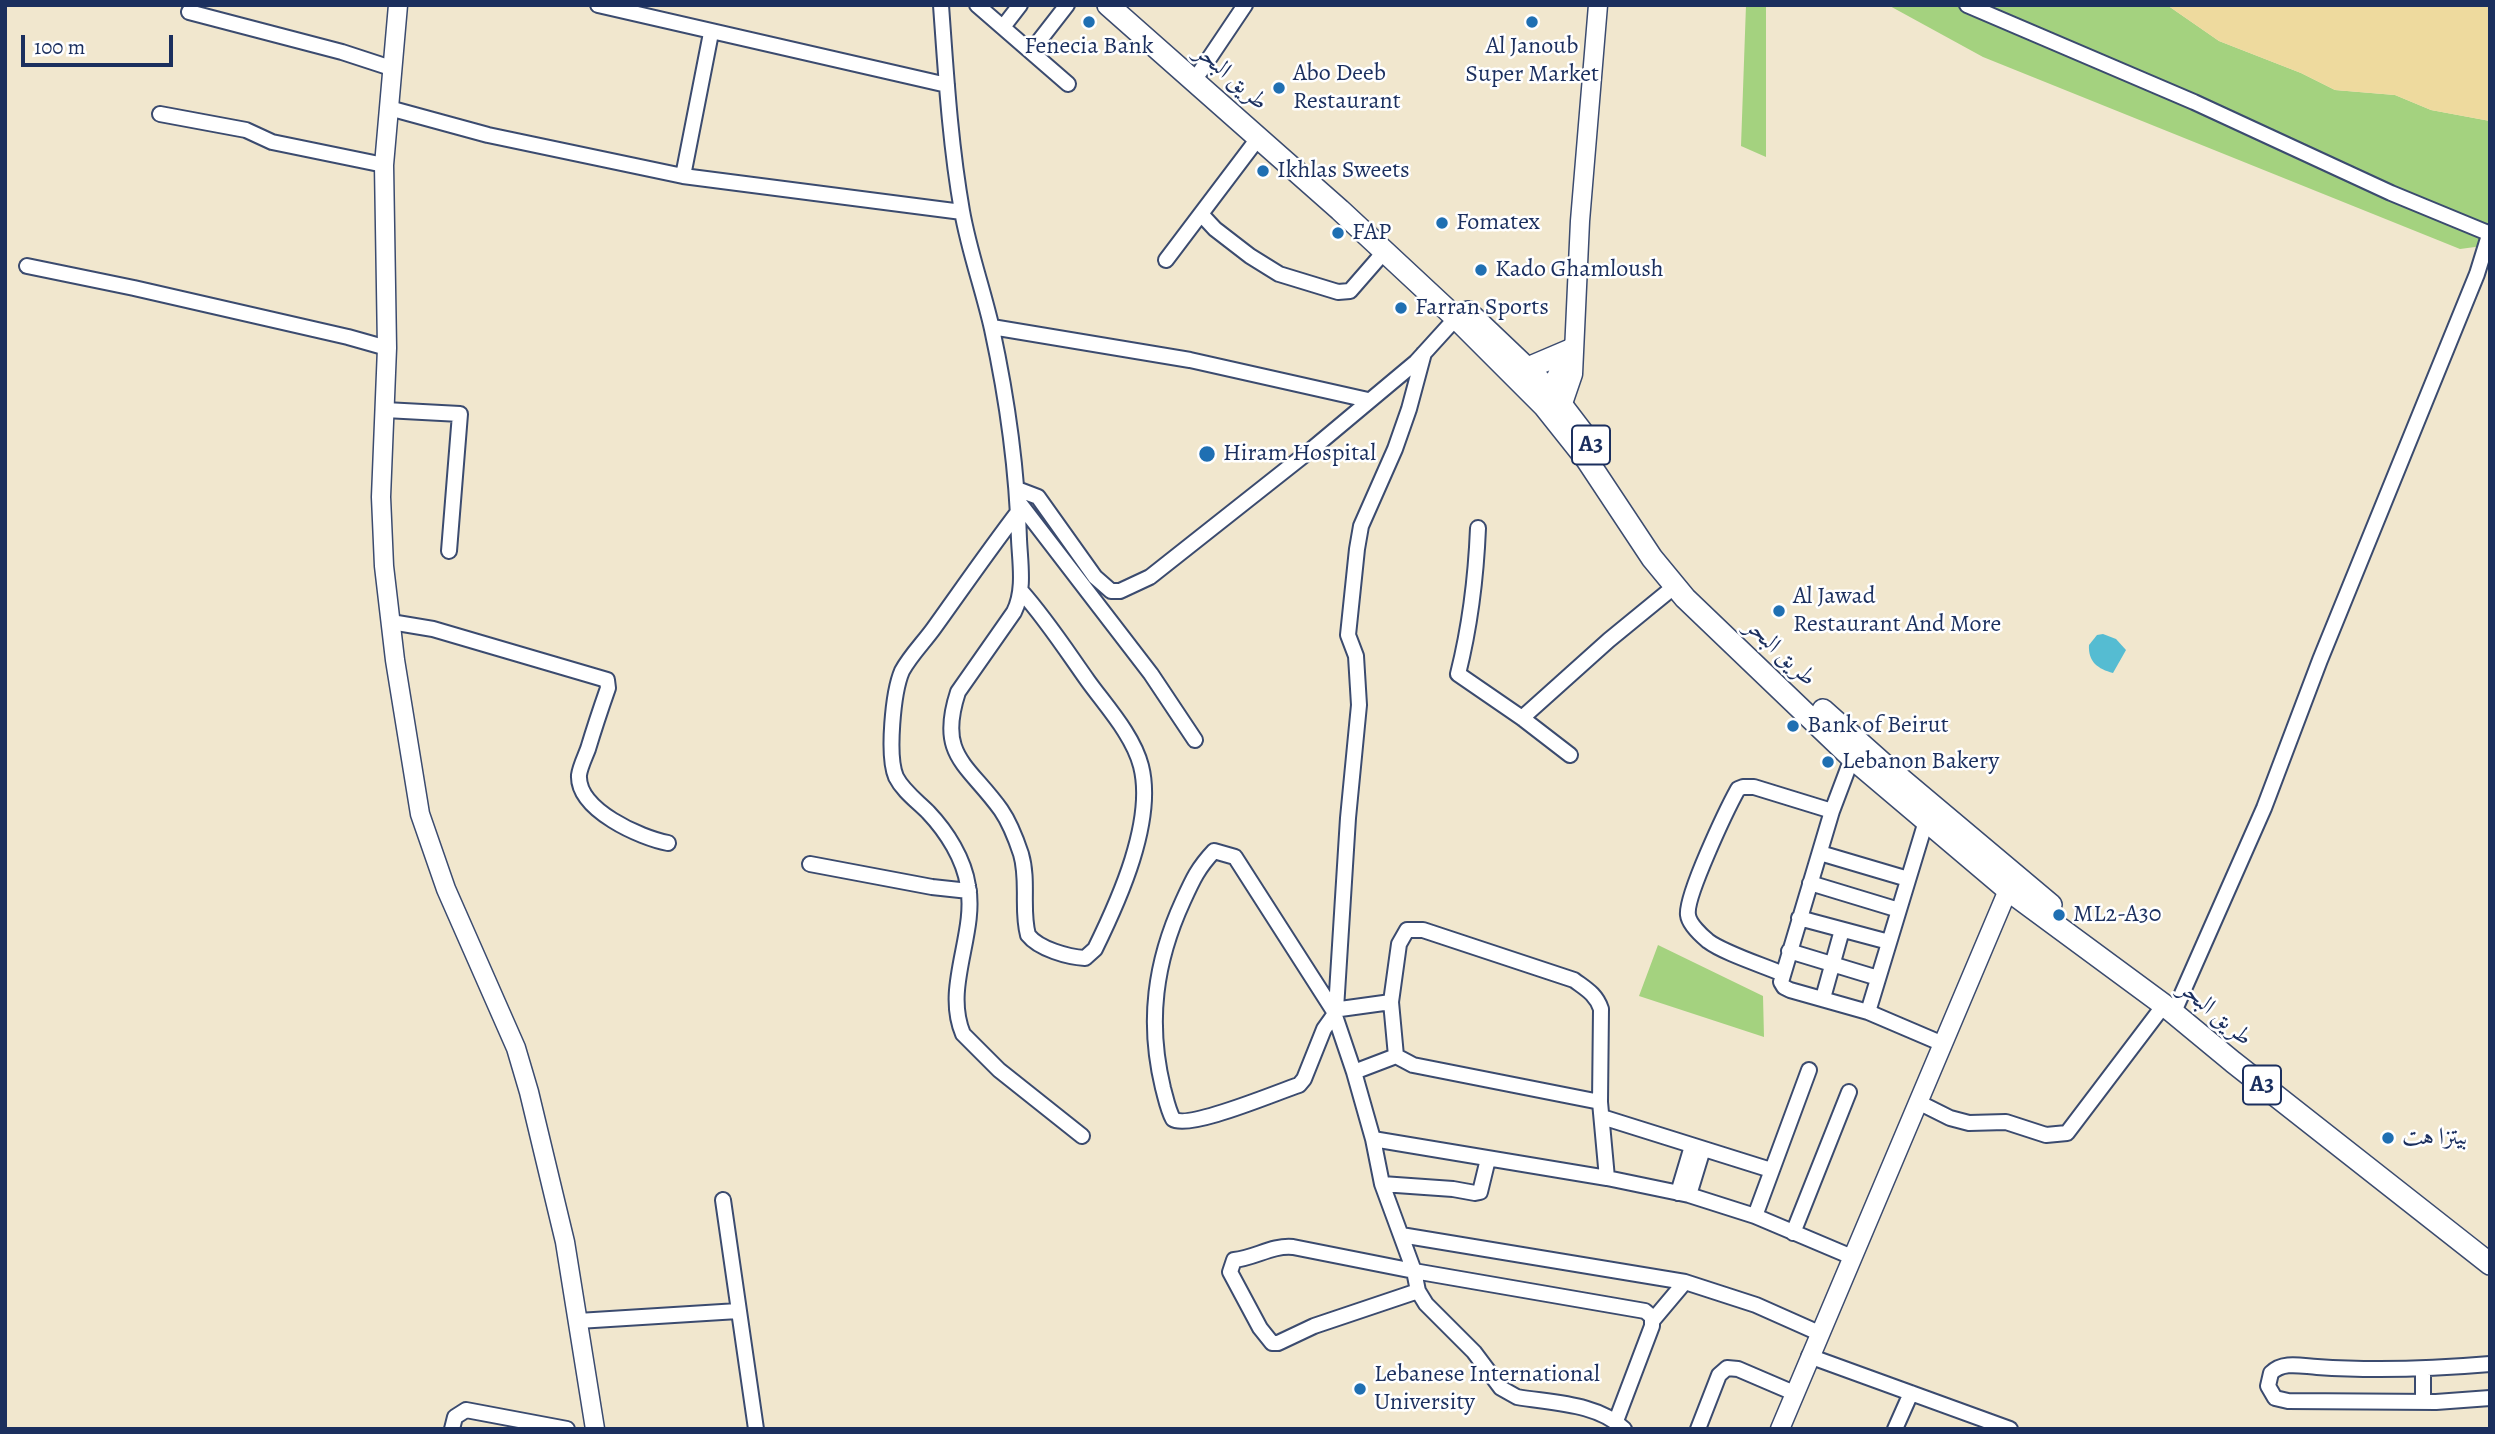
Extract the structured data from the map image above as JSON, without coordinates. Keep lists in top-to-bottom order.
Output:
{
  "streets": {
    "highway": ["طريق البحر", "A3"]
  },
  "places": [
    "Fenecia Bank",
    "Al Janoub Super Market",
    "Abo Deeb Restaurant",
    "Ikhlas Sweets",
    "Fomatex",
    "FAP",
    "Kado Ghamloush",
    "Farran Sports",
    "Hiram Hospital",
    "Al Jawad Restaurant And More",
    "Bank of Beirut",
    "Lebanon Bakery",
    "ML2-A30",
    "بيتزا هت",
    "Lebanese International University"
  ],
  "scale_bar": "100 m"
}
